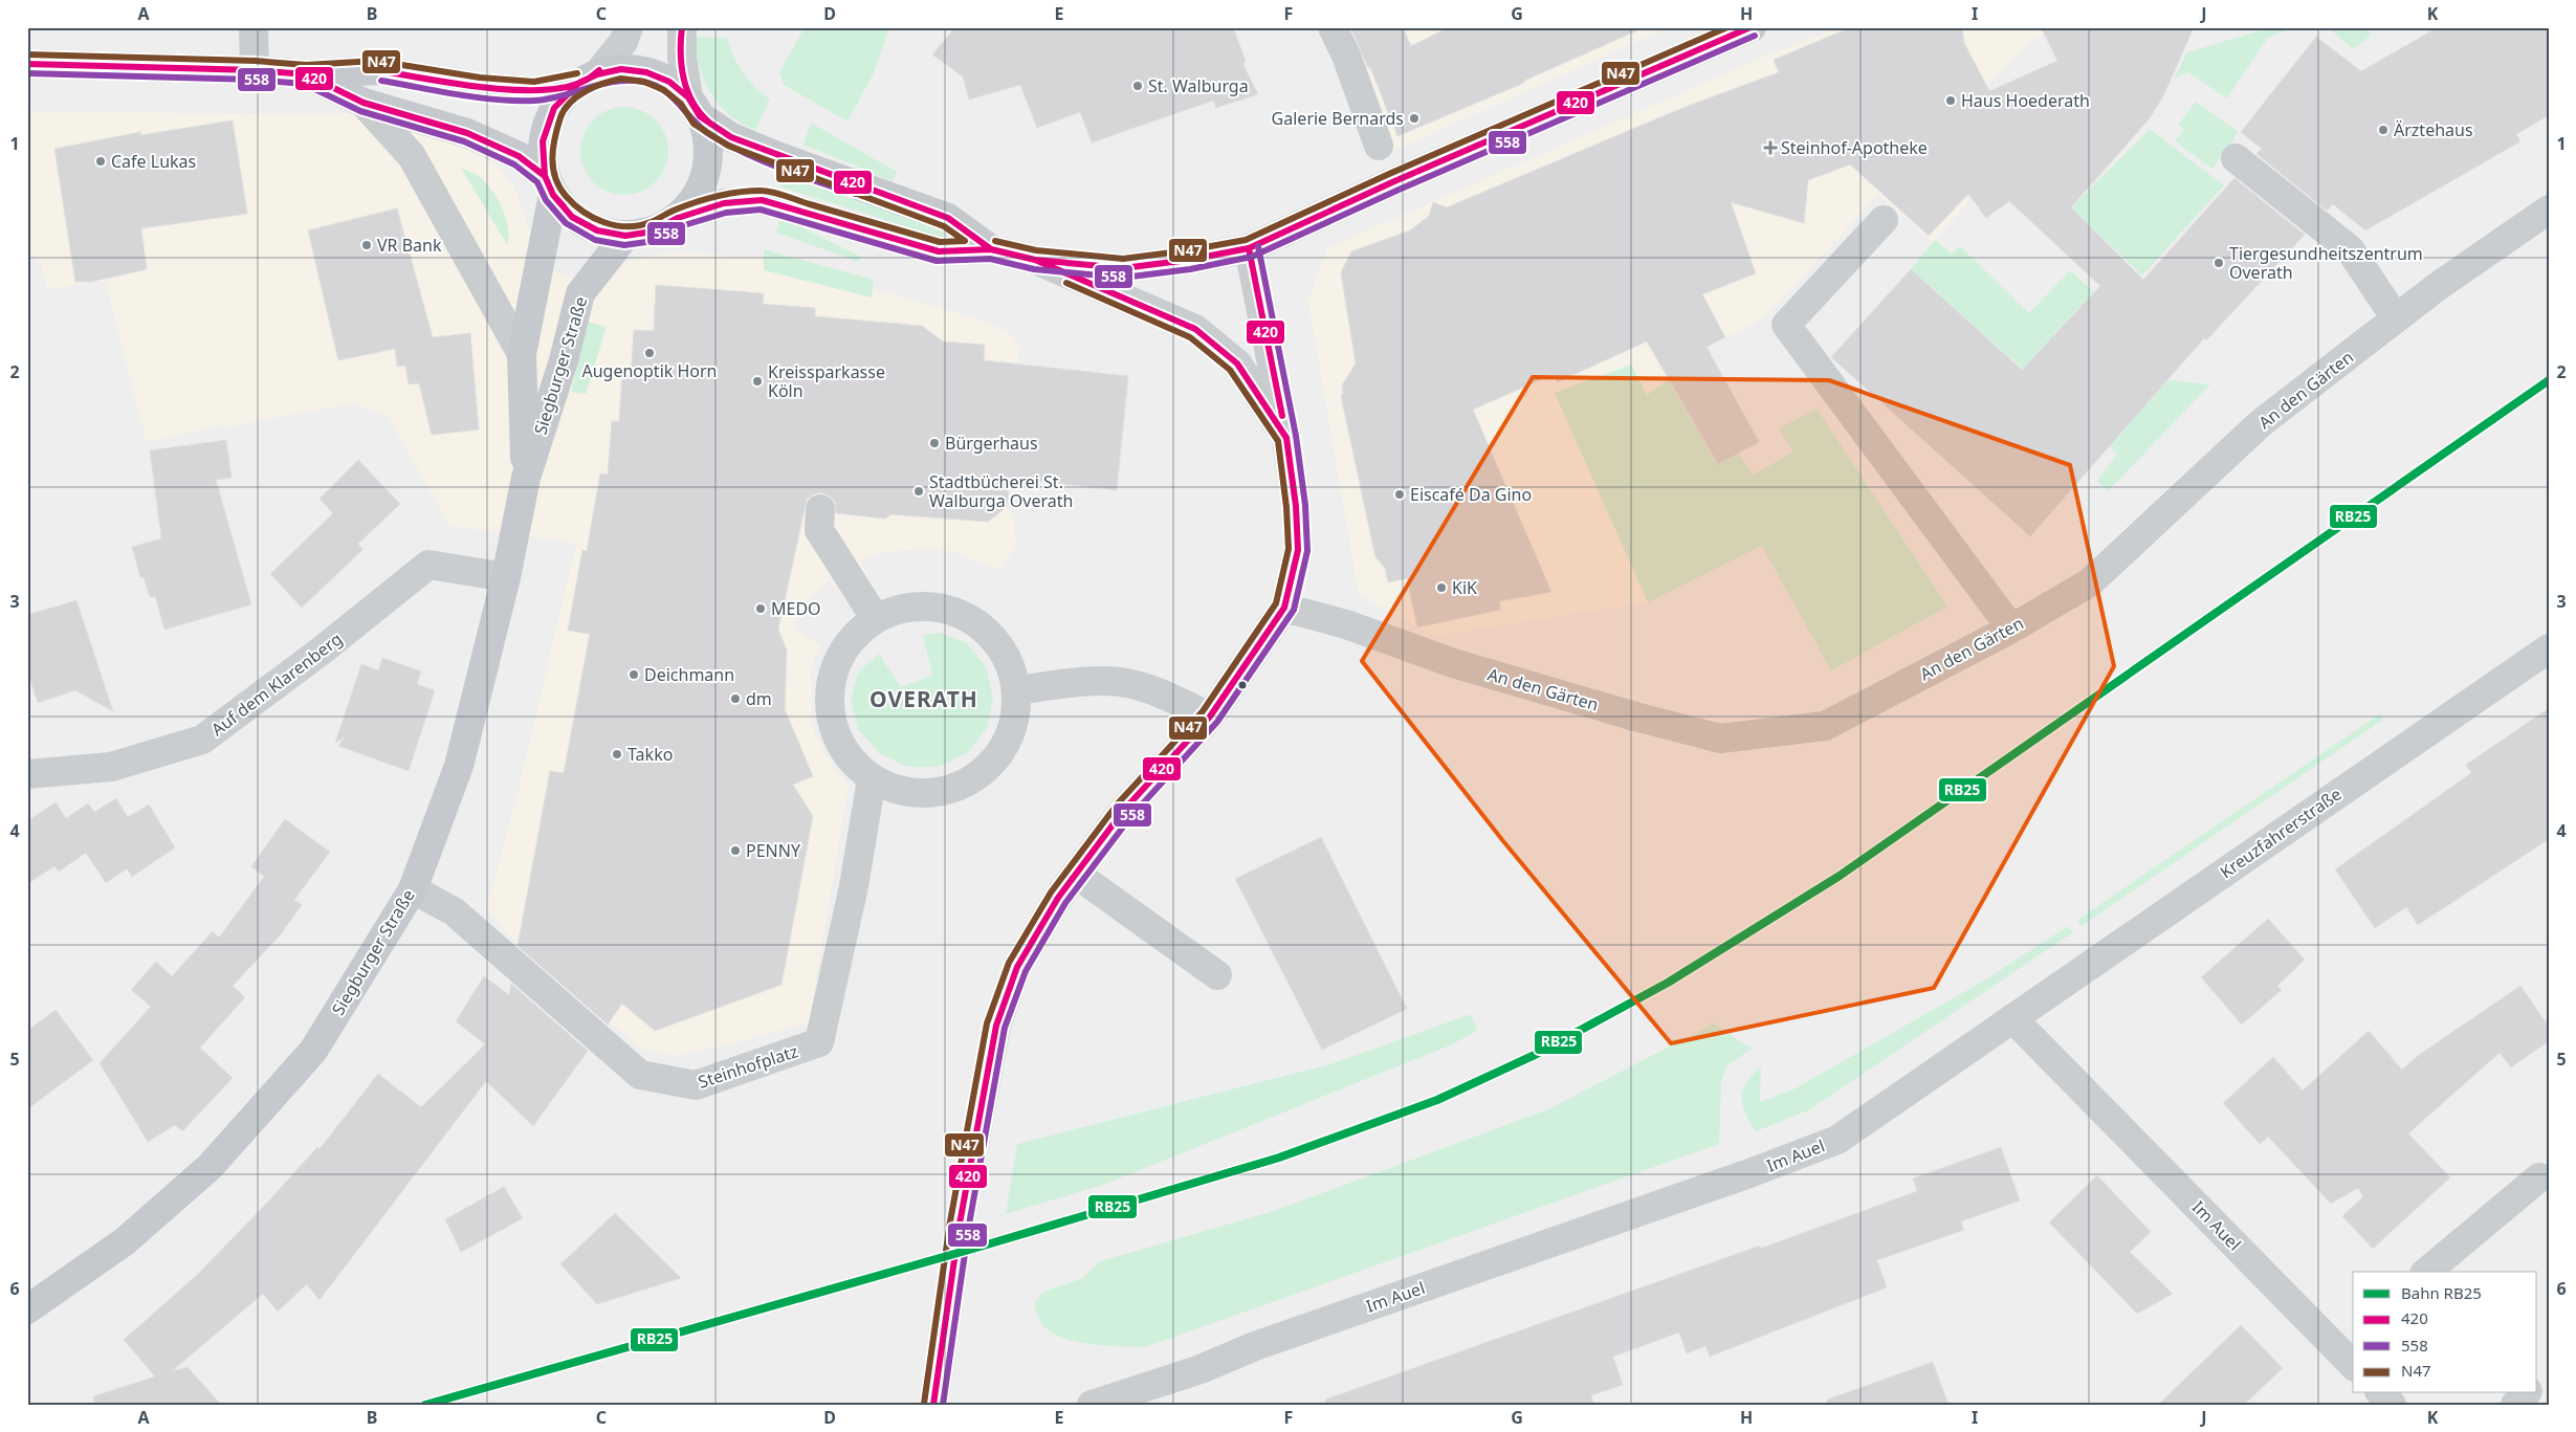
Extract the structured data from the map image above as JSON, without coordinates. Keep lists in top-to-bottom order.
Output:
{
  "streets": {
    "main road": ["Siegburger Straße"],
    "street": [
      "An den Gärten",
      "Auf dem Klarenberg",
      "Kreuzfahrerstraße",
      "Steinhofplatz",
      "Im Auel"
    ]
  },
  "crossings": [
    ["Siegburger Straße", "Auf dem Klarenberg"],
    ["Siegburger Straße", "Steinhofplatz"],
    ["Kreuzfahrerstraße", "Im Auel"]
  ],
  "districts": ["OVERATH"],
  "places": {
    "other": [
      "St. Walburga",
      "Haus Hoederath",
      "Galerie Bernards",
      "Ärztehaus",
      "Cafe Lukas",
      "VR Bank",
      "Tiergesundheitszentrum Overath",
      "Augenoptik Horn",
      "Kreissparkasse Köln",
      "Bürgerhaus",
      "Stadtbücherei St. Walburga Overath",
      "Eiscafé Da Gino",
      "KiK",
      "MEDO",
      "Deichmann",
      "dm",
      "Takko",
      "PENNY"
    ],
    "health": ["Steinhof-Apotheke"]
  },
  "lines": [
    "transit line 420",
    "transit line N47",
    "transit line 558",
    "rail line RB25"
  ],
  "legend": [
    "Bahn RB25",
    "420",
    "558",
    "N47"
  ],
  "grid": {
    "columns": [
      "A",
      "B",
      "C",
      "D",
      "E",
      "F",
      "G",
      "H",
      "I",
      "J",
      "K"
    ],
    "rows": [
      "1",
      "2",
      "3",
      "4",
      "5",
      "6"
    ]
  }
}
